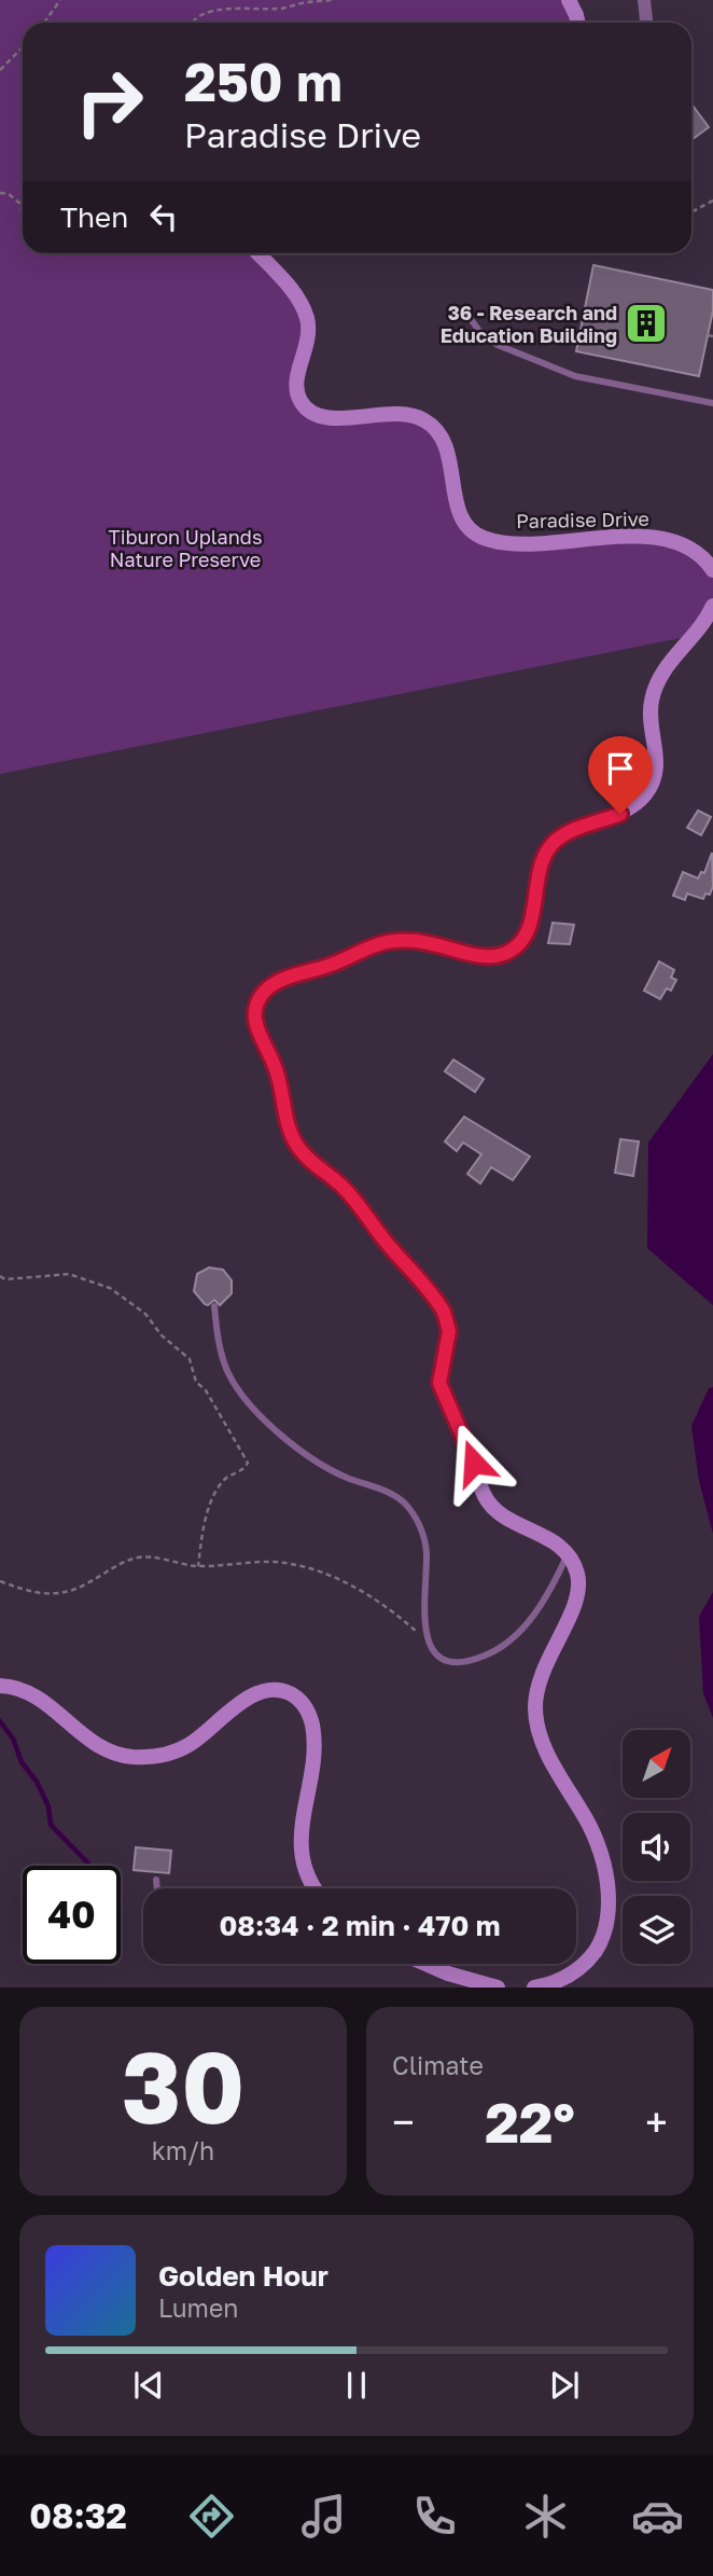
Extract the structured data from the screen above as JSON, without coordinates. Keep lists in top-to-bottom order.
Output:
{
  "streets": {
    "street": ["Paradise Drive"]
  },
  "parks": ["Tiburon Uplands Nature Preserve"],
  "places": {
    "building": ["36 - Research and Education Building"]
  },
  "north": "top right",
  "page": {
    "turn": ["250 m", "Paradise Drive"],
    "then": "Then",
    "limit": "40",
    "trip": "08:34 · 2 min · 470 m",
    "tile": [
      ["30", "km/h"],
      "Climate"
    ],
    "heat": ["−", "22°", "+"],
    "song": ["Golden Hour", "Lumen"],
    "tabs": "08:32"
  }
}
